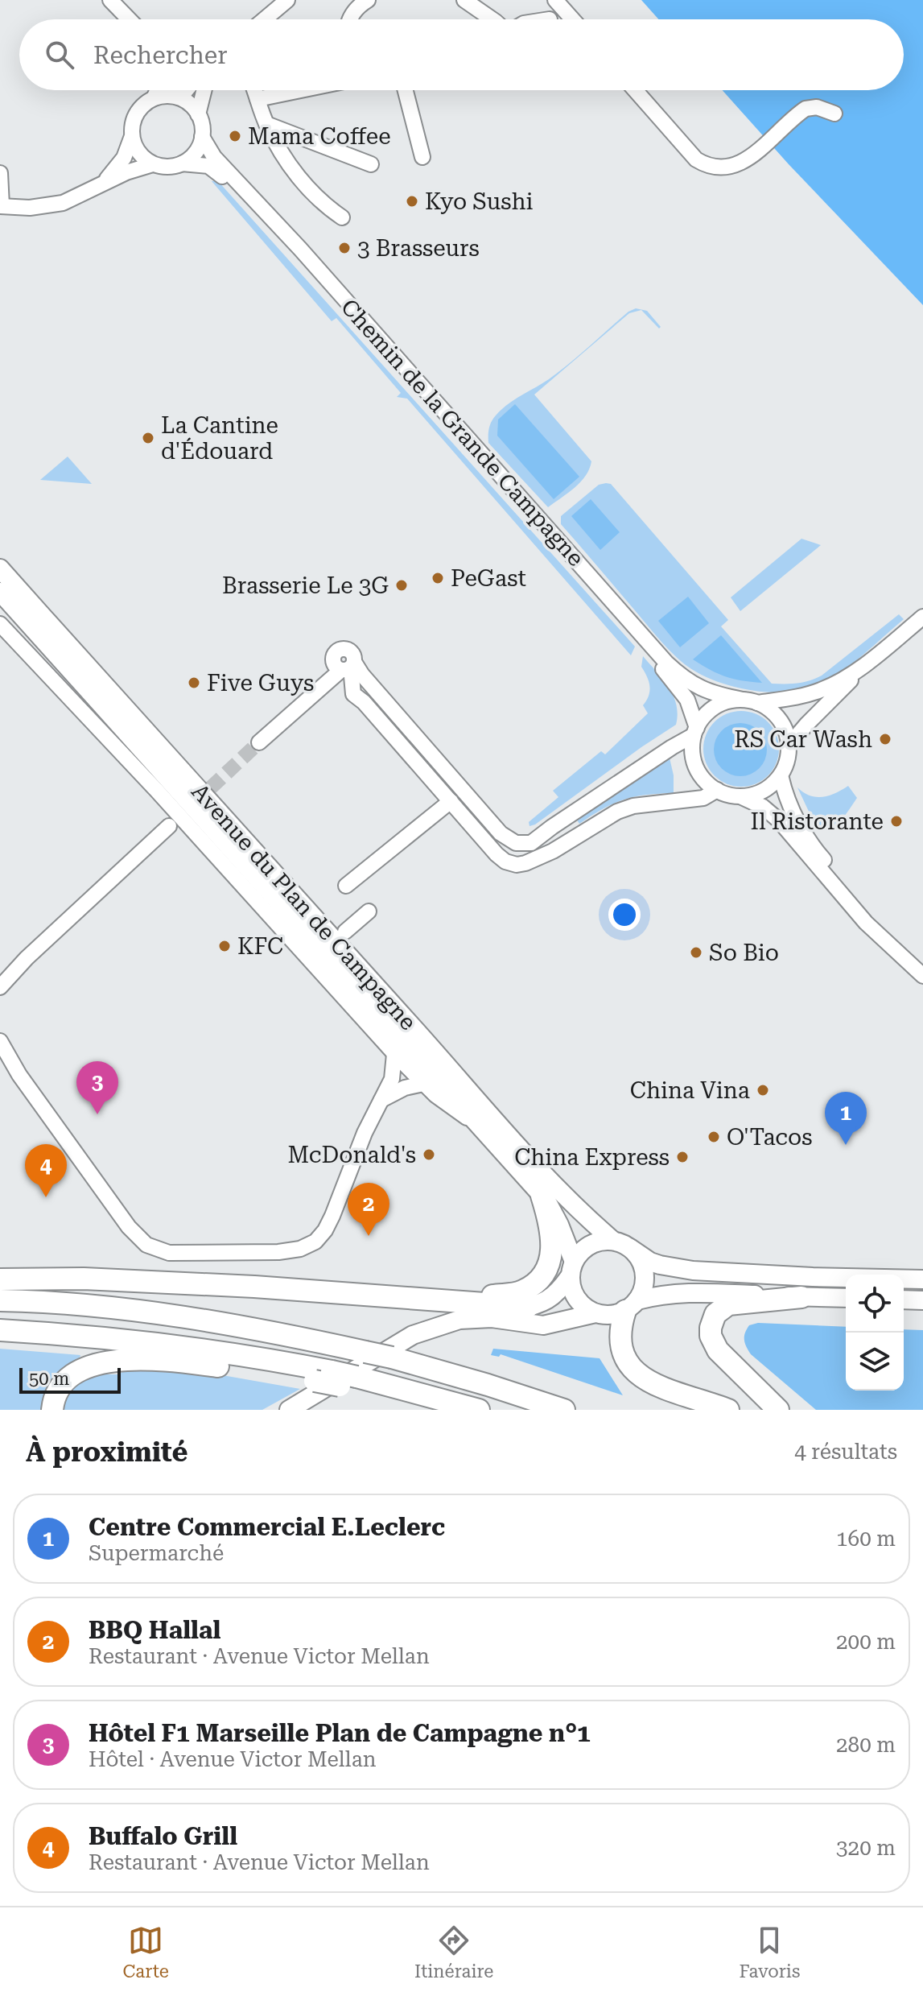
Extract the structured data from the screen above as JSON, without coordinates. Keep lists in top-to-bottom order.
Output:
{
  "streets": {
    "main road": ["Avenue du Plan de Campagne"],
    "street": ["Chemin de la Grande Campagne"]
  },
  "places": [
    "Mama Coffee",
    "Kyo Sushi",
    "3 Brasseurs",
    "La Cantine d'Édouard",
    "PeGast",
    "Brasserie Le 3G",
    "Five Guys",
    "RS Car Wash",
    "Il Ristorante",
    "KFC",
    "So Bio",
    "China Vina",
    "O'Tacos",
    "McDonald's",
    "China Express"
  ],
  "scale_bar": "50 m",
  "page": {
    "search": "Rechercher",
    "pins": [
      "3",
      "1",
      "4",
      "2"
    ],
    "scale": "50 m",
    "heading": ["À proximité", "4 résultats"],
    "list": [
      {
        "mark": "1",
        "name": "Centre Commercial E.Leclerc",
        "note": "Supermarché",
        "value": "160 m"
      },
      {
        "mark": "2",
        "name": "BBQ Hallal",
        "note": "Restaurant · Avenue Victor Mellan",
        "value": "200 m"
      },
      {
        "mark": "3",
        "name": "Hôtel F1 Marseille Plan de Campagne n°1",
        "note": "Hôtel · Avenue Victor Mellan",
        "value": "280 m"
      },
      {
        "mark": "4",
        "name": "Buffalo Grill",
        "note": "Restaurant · Avenue Victor Mellan",
        "value": "320 m"
      }
    ],
    "nav": ["Carte", "Itinéraire", "Favoris"]
  }
}
